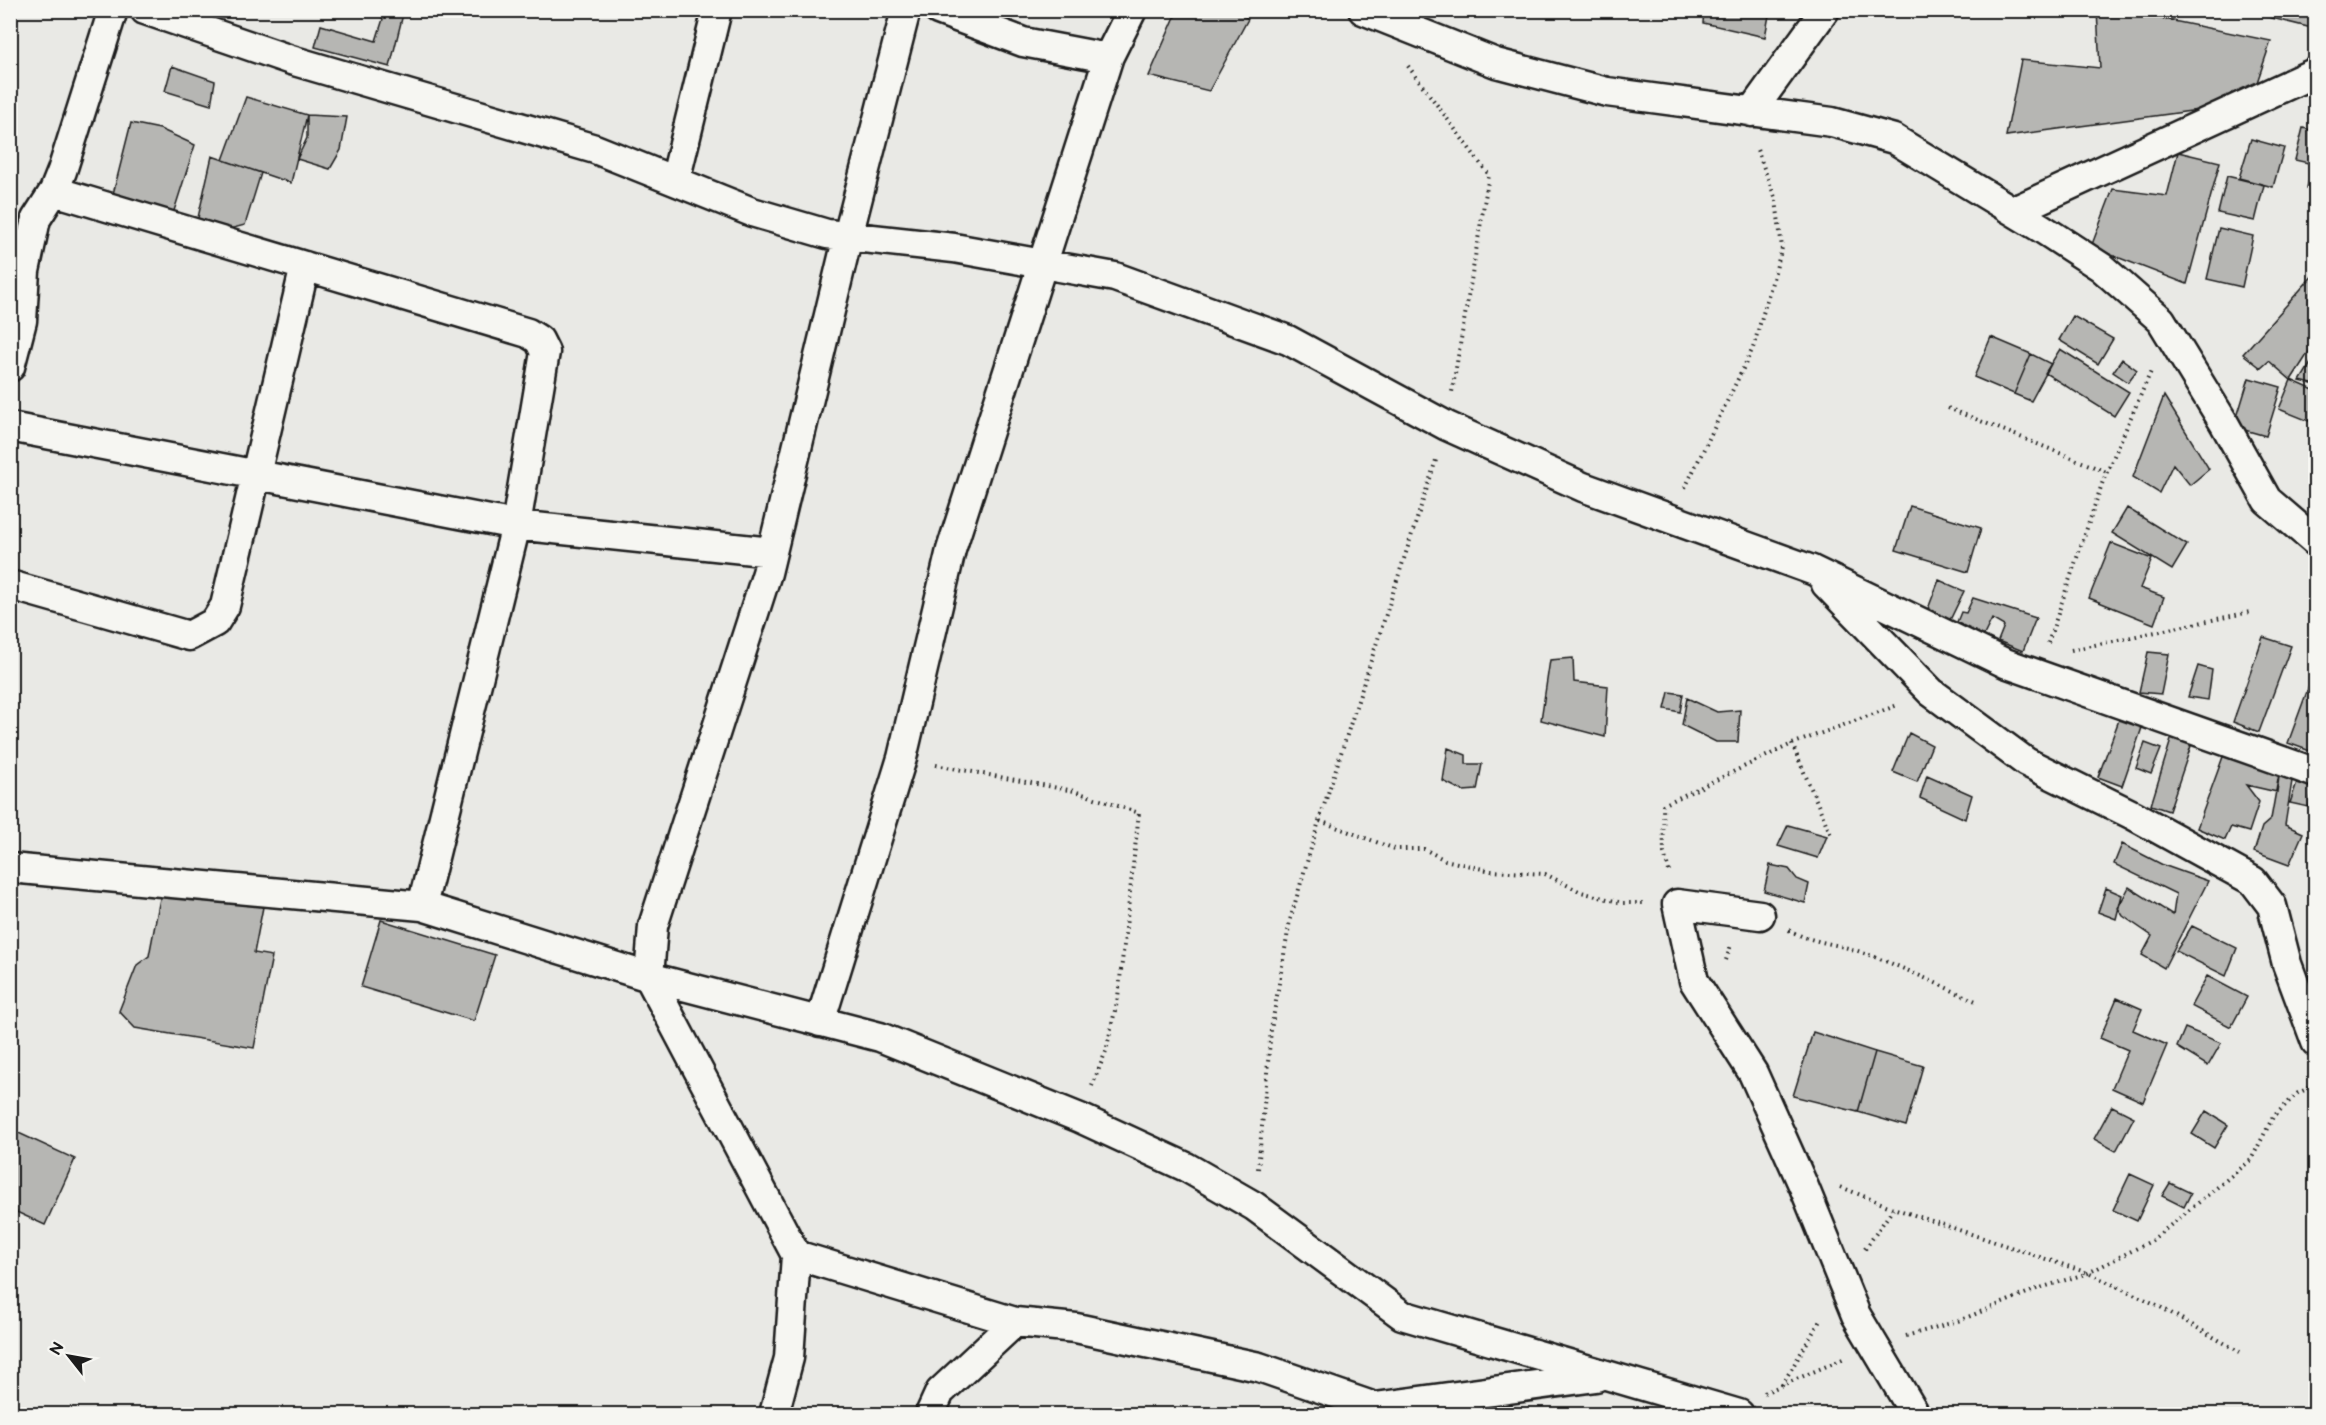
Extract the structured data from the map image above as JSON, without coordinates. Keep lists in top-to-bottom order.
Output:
{
  "north": "top left"
}
